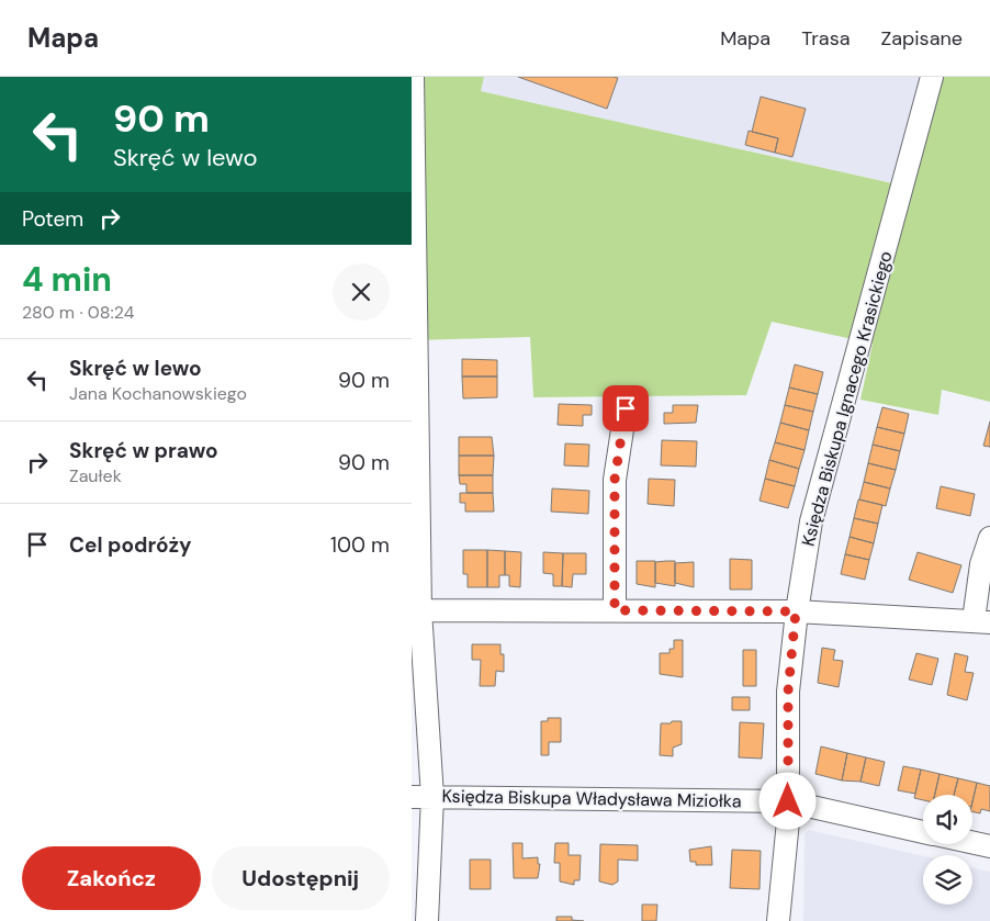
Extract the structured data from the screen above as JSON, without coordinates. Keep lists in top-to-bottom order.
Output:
{
  "streets": {
    "street": ["Księdza Biskupa Ignacego Krasickiego", "Księdza Biskupa Władysława Miziołka"]
  },
  "crossings": [
    ["Księdza Biskupa Ignacego Krasickiego", "Księdza Biskupa Władysława Miziołka"]
  ],
  "page": {
    "header": "Mapa",
    "nav": ["Mapa", "Trasa", "Zapisane"],
    "turn": ["90 m", "Skręć w lewo"],
    "then": "Potem",
    "heading": ["4 min", "280 m · 08:24"],
    "list": [
      {
        "name": "Skręć w lewo",
        "note": "Jana Kochanowskiego",
        "value": "90 m"
      },
      {
        "name": "Skręć w prawo",
        "note": "Zaułek",
        "value": "90 m"
      },
      {
        "name": "Cel podróży",
        "value": "100 m"
      }
    ],
    "buttons": ["Zakończ", "Udostępnij"]
  }
}
